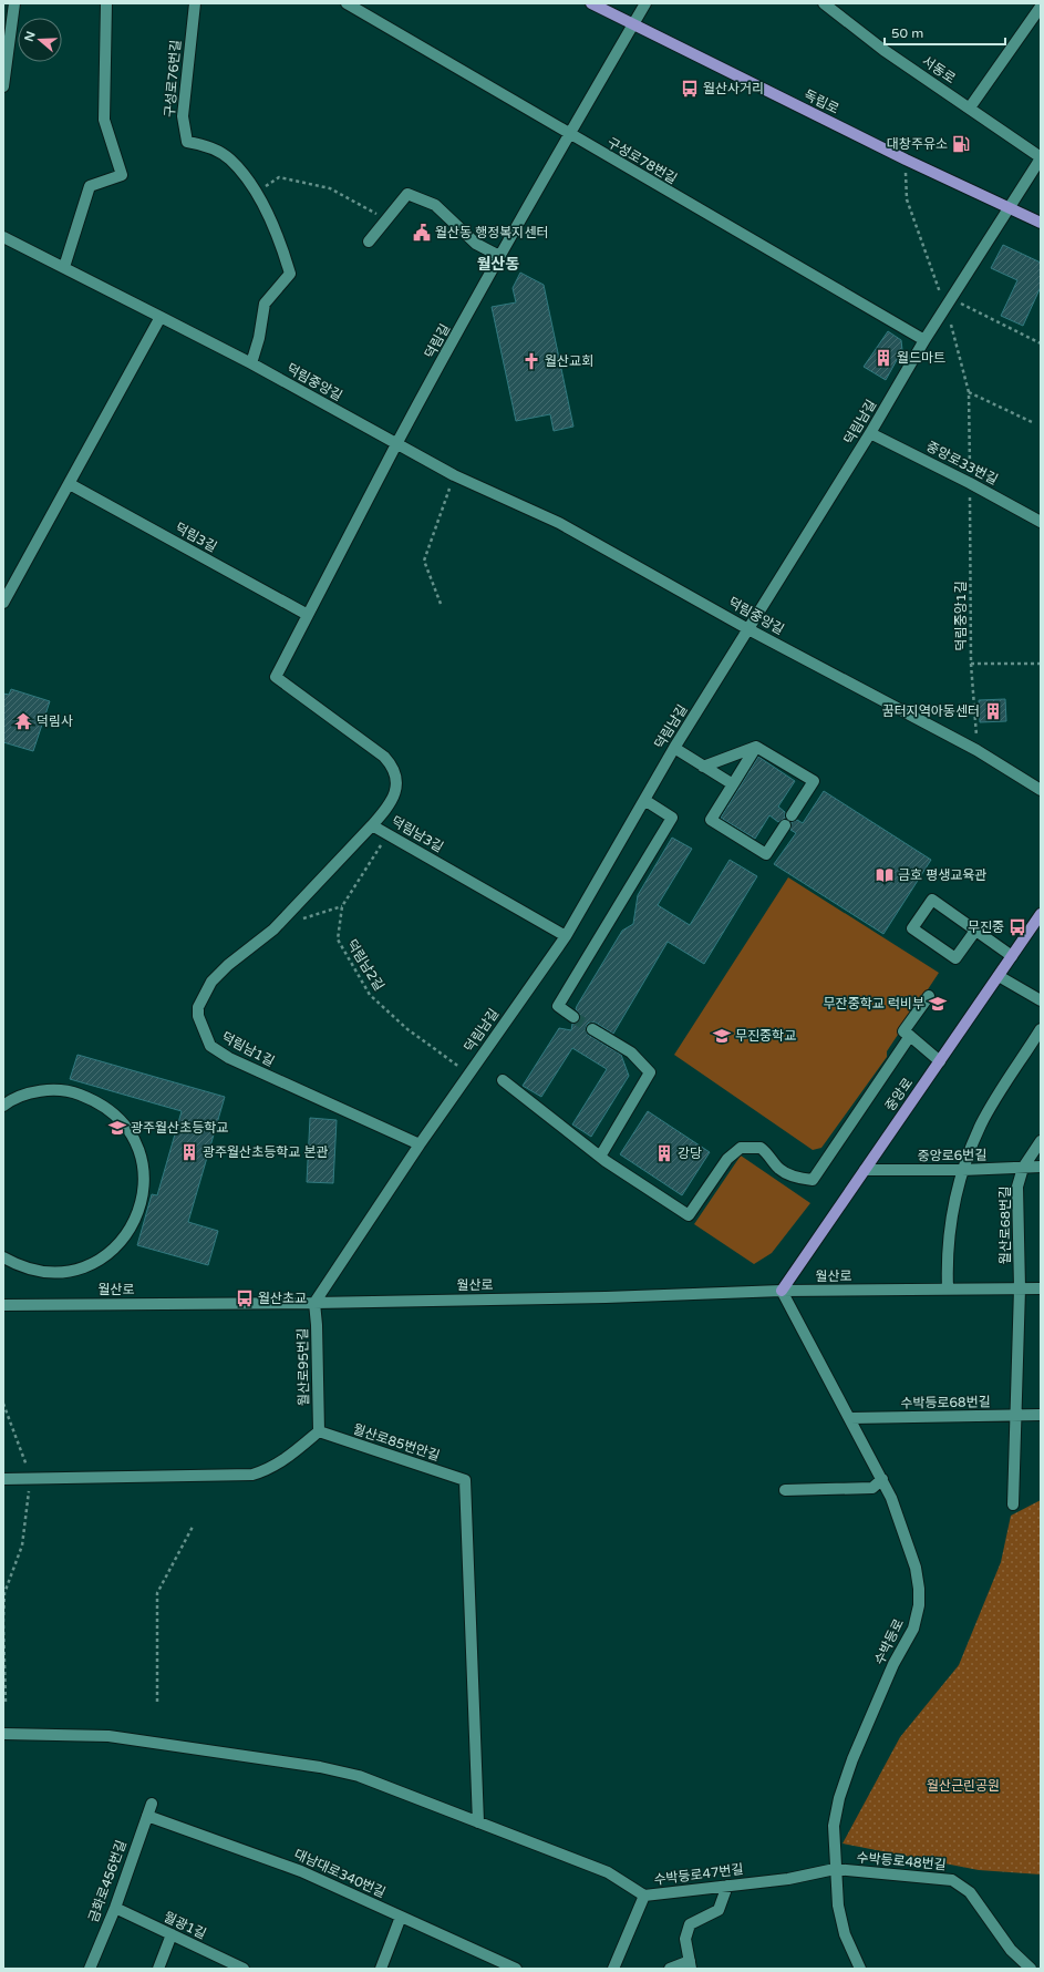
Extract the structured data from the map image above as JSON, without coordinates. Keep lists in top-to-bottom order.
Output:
{
  "streets": {
    "main road": ["독립로", "중앙로"],
    "street": [
      "서동로",
      "구성로76번길",
      "구성로78번길",
      "덕림길",
      "덕림중앙길",
      "덕림남길",
      "중앙로33번길",
      "덕림3길",
      "덕림남3길",
      "덕림남1길",
      "중앙로6번길",
      "월산로68번길",
      "월산로",
      "월산로95번길",
      "수박등로68번길",
      "월산로85번안길",
      "수박등로",
      "수박등로48번길",
      "대남대로340번길",
      "수박등로47번길",
      "금화로456번길",
      "월광1길"
    ],
    "path": ["덕림중앙1길", "덕림남2길"]
  },
  "crossings": [
    ["서동로", "덕림남길"],
    ["구성로76번길", "덕림중앙길"],
    ["독립로", "덕림길"],
    ["독립로", "덕림남길"],
    ["구성로78번길", "덕림길"],
    ["구성로78번길", "덕림남길"],
    ["덕림길", "덕림중앙길"],
    ["덕림길", "덕림3길"],
    ["덕림길", "덕림남3길"],
    ["덕림중앙길", "덕림남길"],
    ["덕림중앙길", "덕림중앙1길"],
    ["덕림남길", "중앙로33번길"],
    ["덕림남길", "덕림남3길"],
    ["덕림남길", "덕림남2길"],
    ["덕림남길", "덕림남1길"],
    ["덕림남길", "월산로"],
    ["덕림남길", "월산로95번길"],
    ["중앙로33번길", "덕림중앙1길"],
    ["덕림남3길", "덕림남2길"],
    ["덕림남3길", "덕림남1길"],
    ["중앙로", "중앙로6번길"],
    ["중앙로", "월산로"],
    ["중앙로", "수박등로"],
    ["중앙로6번길", "월산로68번길"],
    ["월산로68번길", "월산로"],
    ["월산로68번길", "수박등로68번길"],
    ["월산로", "월산로95번길"],
    ["월산로", "수박등로"],
    ["월산로95번길", "월산로85번안길"],
    ["수박등로68번길", "수박등로"],
    ["수박등로", "수박등로48번길"],
    ["수박등로", "수박등로47번길"],
    ["수박등로48번길", "수박등로47번길"],
    ["대남대로340번길", "금화로456번길"],
    ["금화로456번길", "월광1길"]
  ],
  "districts": ["월산동"],
  "parks": ["월산근린공원"],
  "places": {
    "bus stop": ["월산사거리", "무진중", "월산초교"],
    "fuel station": ["대창주유소"],
    "public building": ["월산동 행정복지센터"],
    "building": [
      "월드마트",
      "꿈터지역아동센터",
      "광주월산초등학교 본관",
      "강당"
    ],
    "church": ["월산교회"],
    "temple": ["덕림사"],
    "library": ["금호 평생교육관"],
    "school or university": ["무잔중학교 럭비부", "무진중학교", "광주월산초등학교"]
  },
  "scale_bar": "50 m",
  "north": "left"
}
